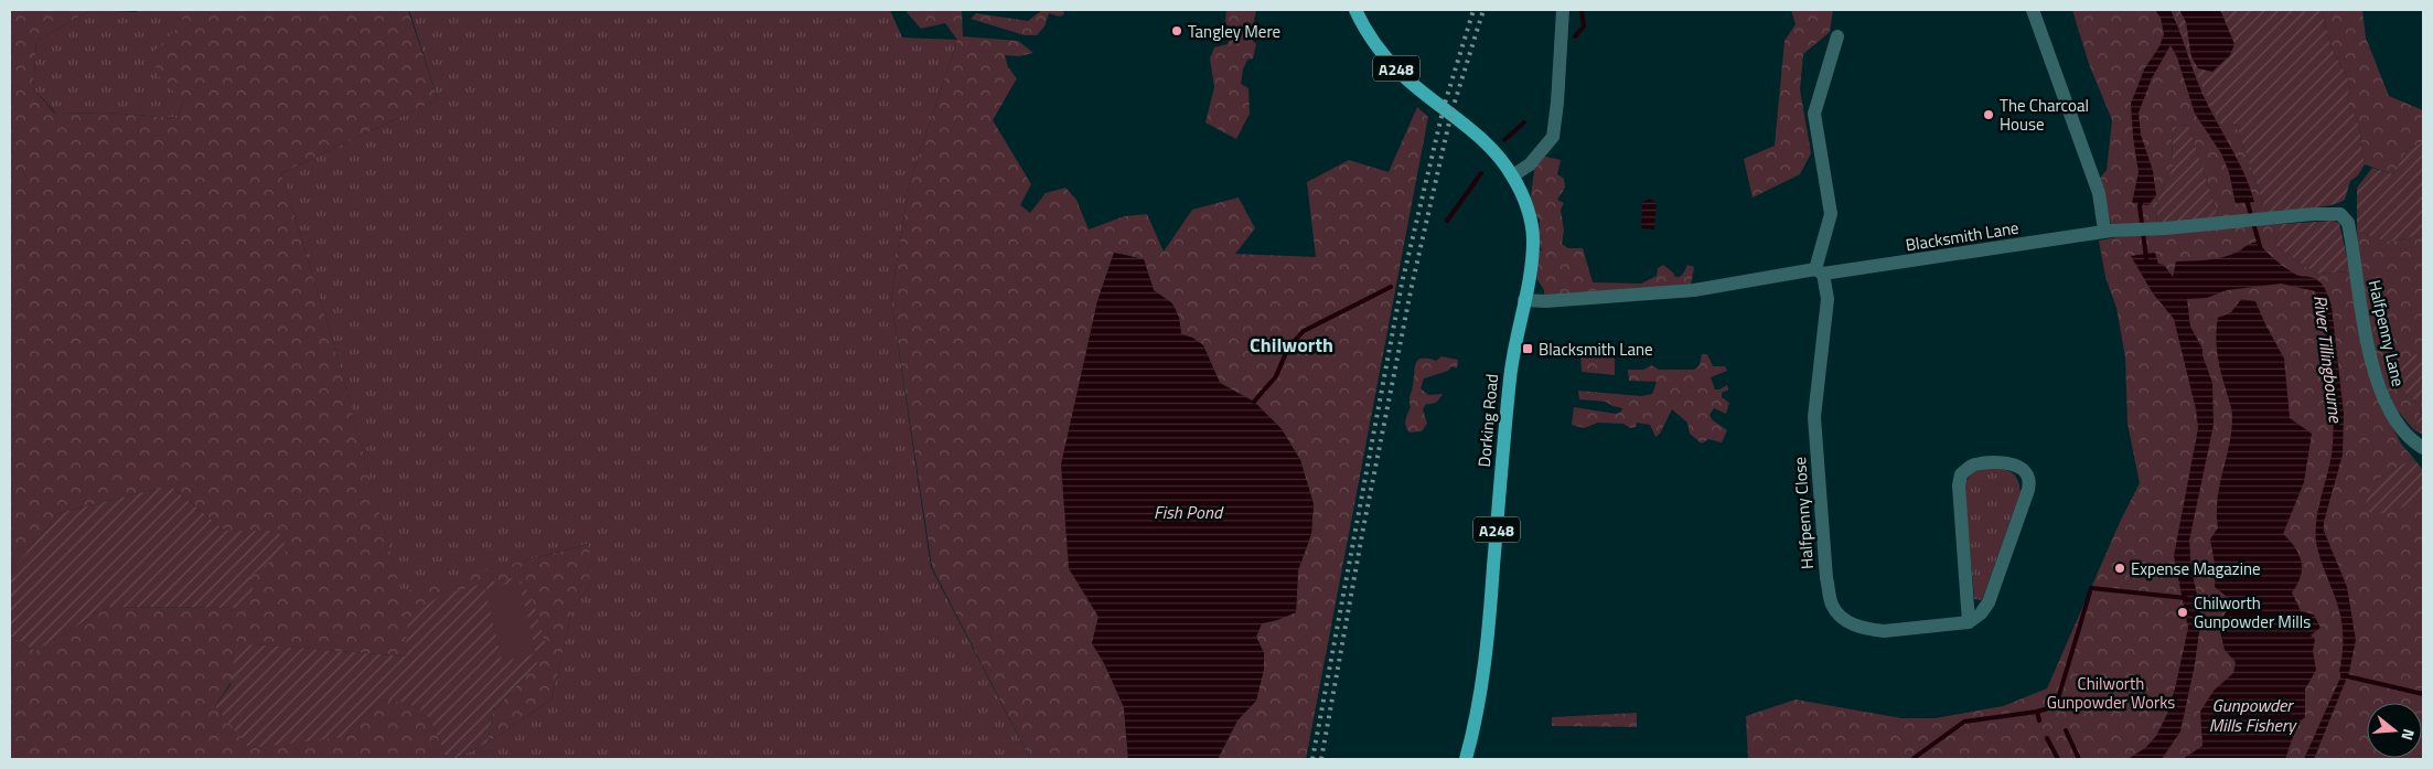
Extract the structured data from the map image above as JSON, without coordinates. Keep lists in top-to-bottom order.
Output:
{
  "streets": {
    "main road": ["A248", "Dorking Road"],
    "street": ["Blacksmith Lane", "Halfpenny Lane", "Halfpenny Close"]
  },
  "crossings": [
    ["Blacksmith Lane", "Halfpenny Lane"],
    ["Blacksmith Lane", "Dorking Road"],
    ["Blacksmith Lane", "Halfpenny Close"]
  ],
  "districts": ["Chilworth"],
  "water": ["River Tillingbourne", "Fish Pond", "Gunpowder Mills Fishery"],
  "parks": ["Chilworth Gunpowder Works"],
  "places": {
    "other": [
      "Tangley Mere",
      "The Charcoal House",
      "Expense Magazine",
      "Chilworth Gunpowder Mills"
    ],
    "transit": ["Blacksmith Lane"]
  },
  "north": "right"
}
